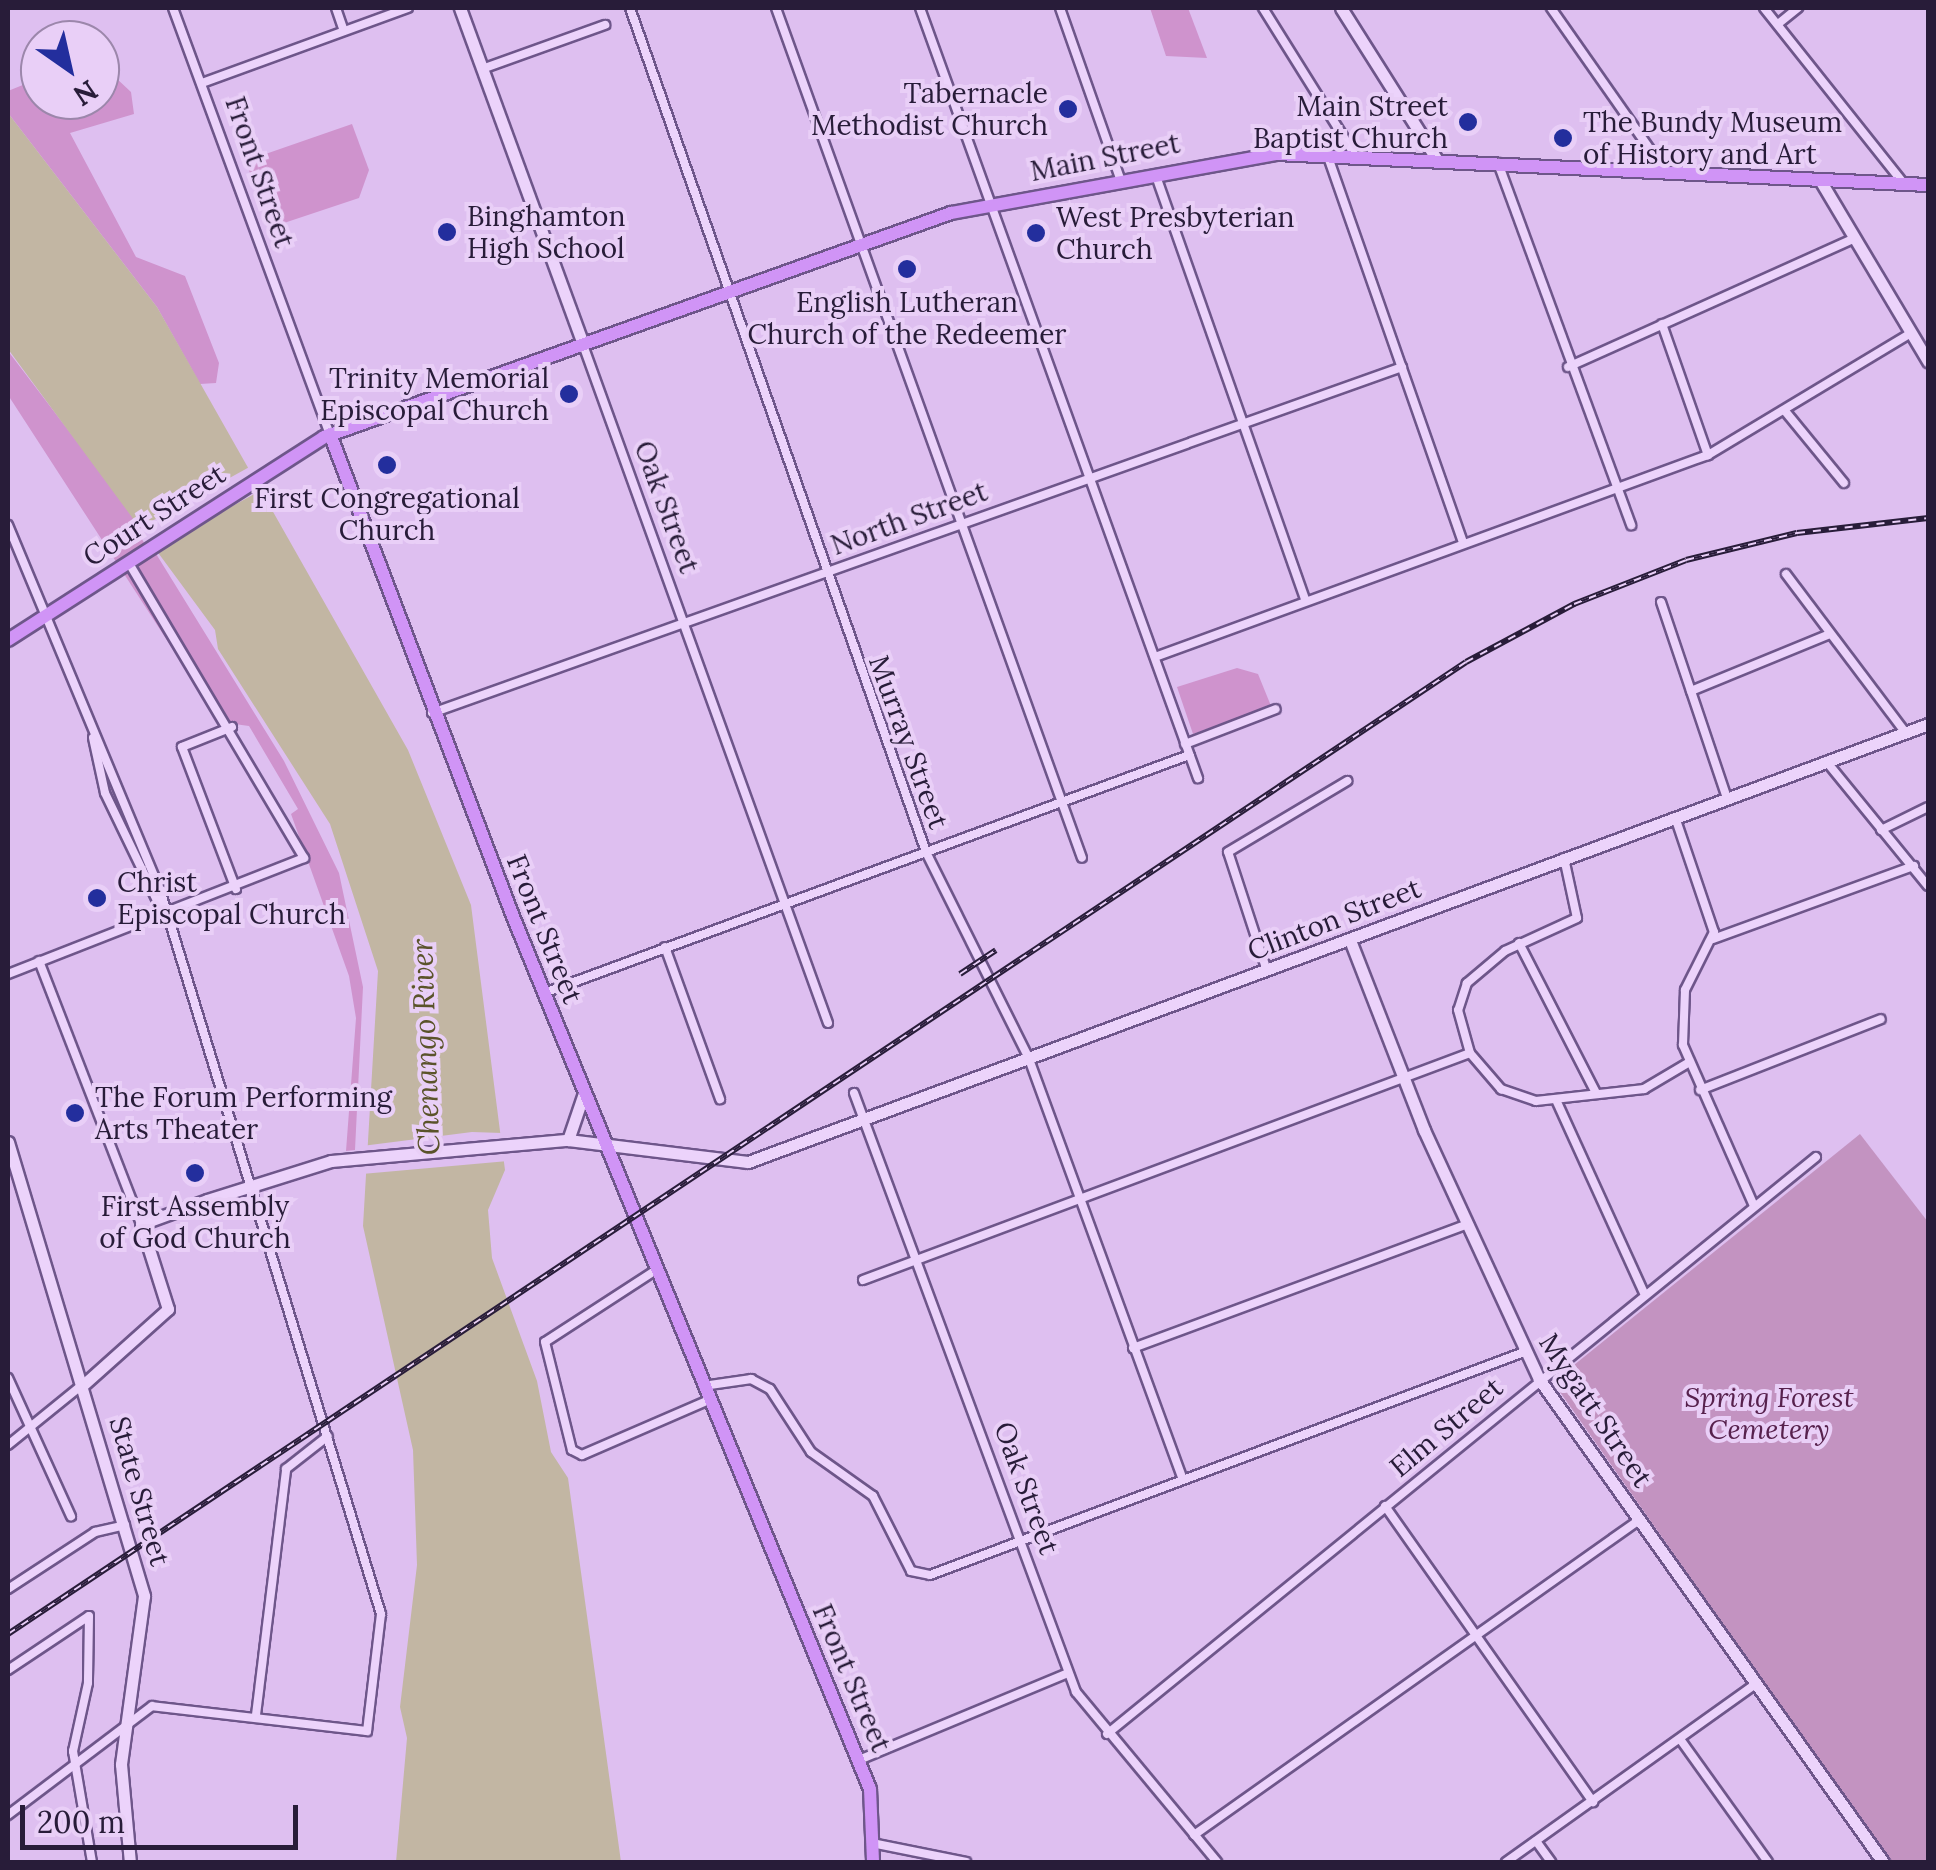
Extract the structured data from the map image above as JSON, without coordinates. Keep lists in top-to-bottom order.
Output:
{
  "streets": {
    "main road": ["Main Street", "Front Street", "Court Street"],
    "street": [
      "Oak Street",
      "North Street",
      "Murray Street",
      "Clinton Street",
      "Mygatt Street",
      "Elm Street",
      "State Street"
    ]
  },
  "crossings": [
    ["Main Street", "Front Street"],
    ["Main Street", "Oak Street"],
    ["Main Street", "Court Street"],
    ["Main Street", "Murray Street"],
    ["Front Street", "Court Street"],
    ["Front Street", "North Street"],
    ["Front Street", "Clinton Street"],
    ["Oak Street", "North Street"],
    ["Oak Street", "Clinton Street"],
    ["Oak Street", "Elm Street"],
    ["North Street", "Murray Street"],
    ["Murray Street", "Clinton Street"],
    ["Clinton Street", "Mygatt Street"],
    ["Mygatt Street", "Elm Street"]
  ],
  "water": ["Chenango River"],
  "parks": ["Spring Forest Cemetery"],
  "places": [
    "Tabernacle Methodist Church",
    "Main Street Baptist Church",
    "The Bundy Museum of History and Art",
    "Binghamton High School",
    "West Presbyterian Church",
    "English Lutheran Church of the Redeemer",
    "Trinity Memorial Episcopal Church",
    "First Congregational Church",
    "Christ Episcopal Church",
    "The Forum Performing Arts Theater",
    "First Assembly of God Church"
  ],
  "scale_bar": "200 m",
  "north": "bottom right"
}
